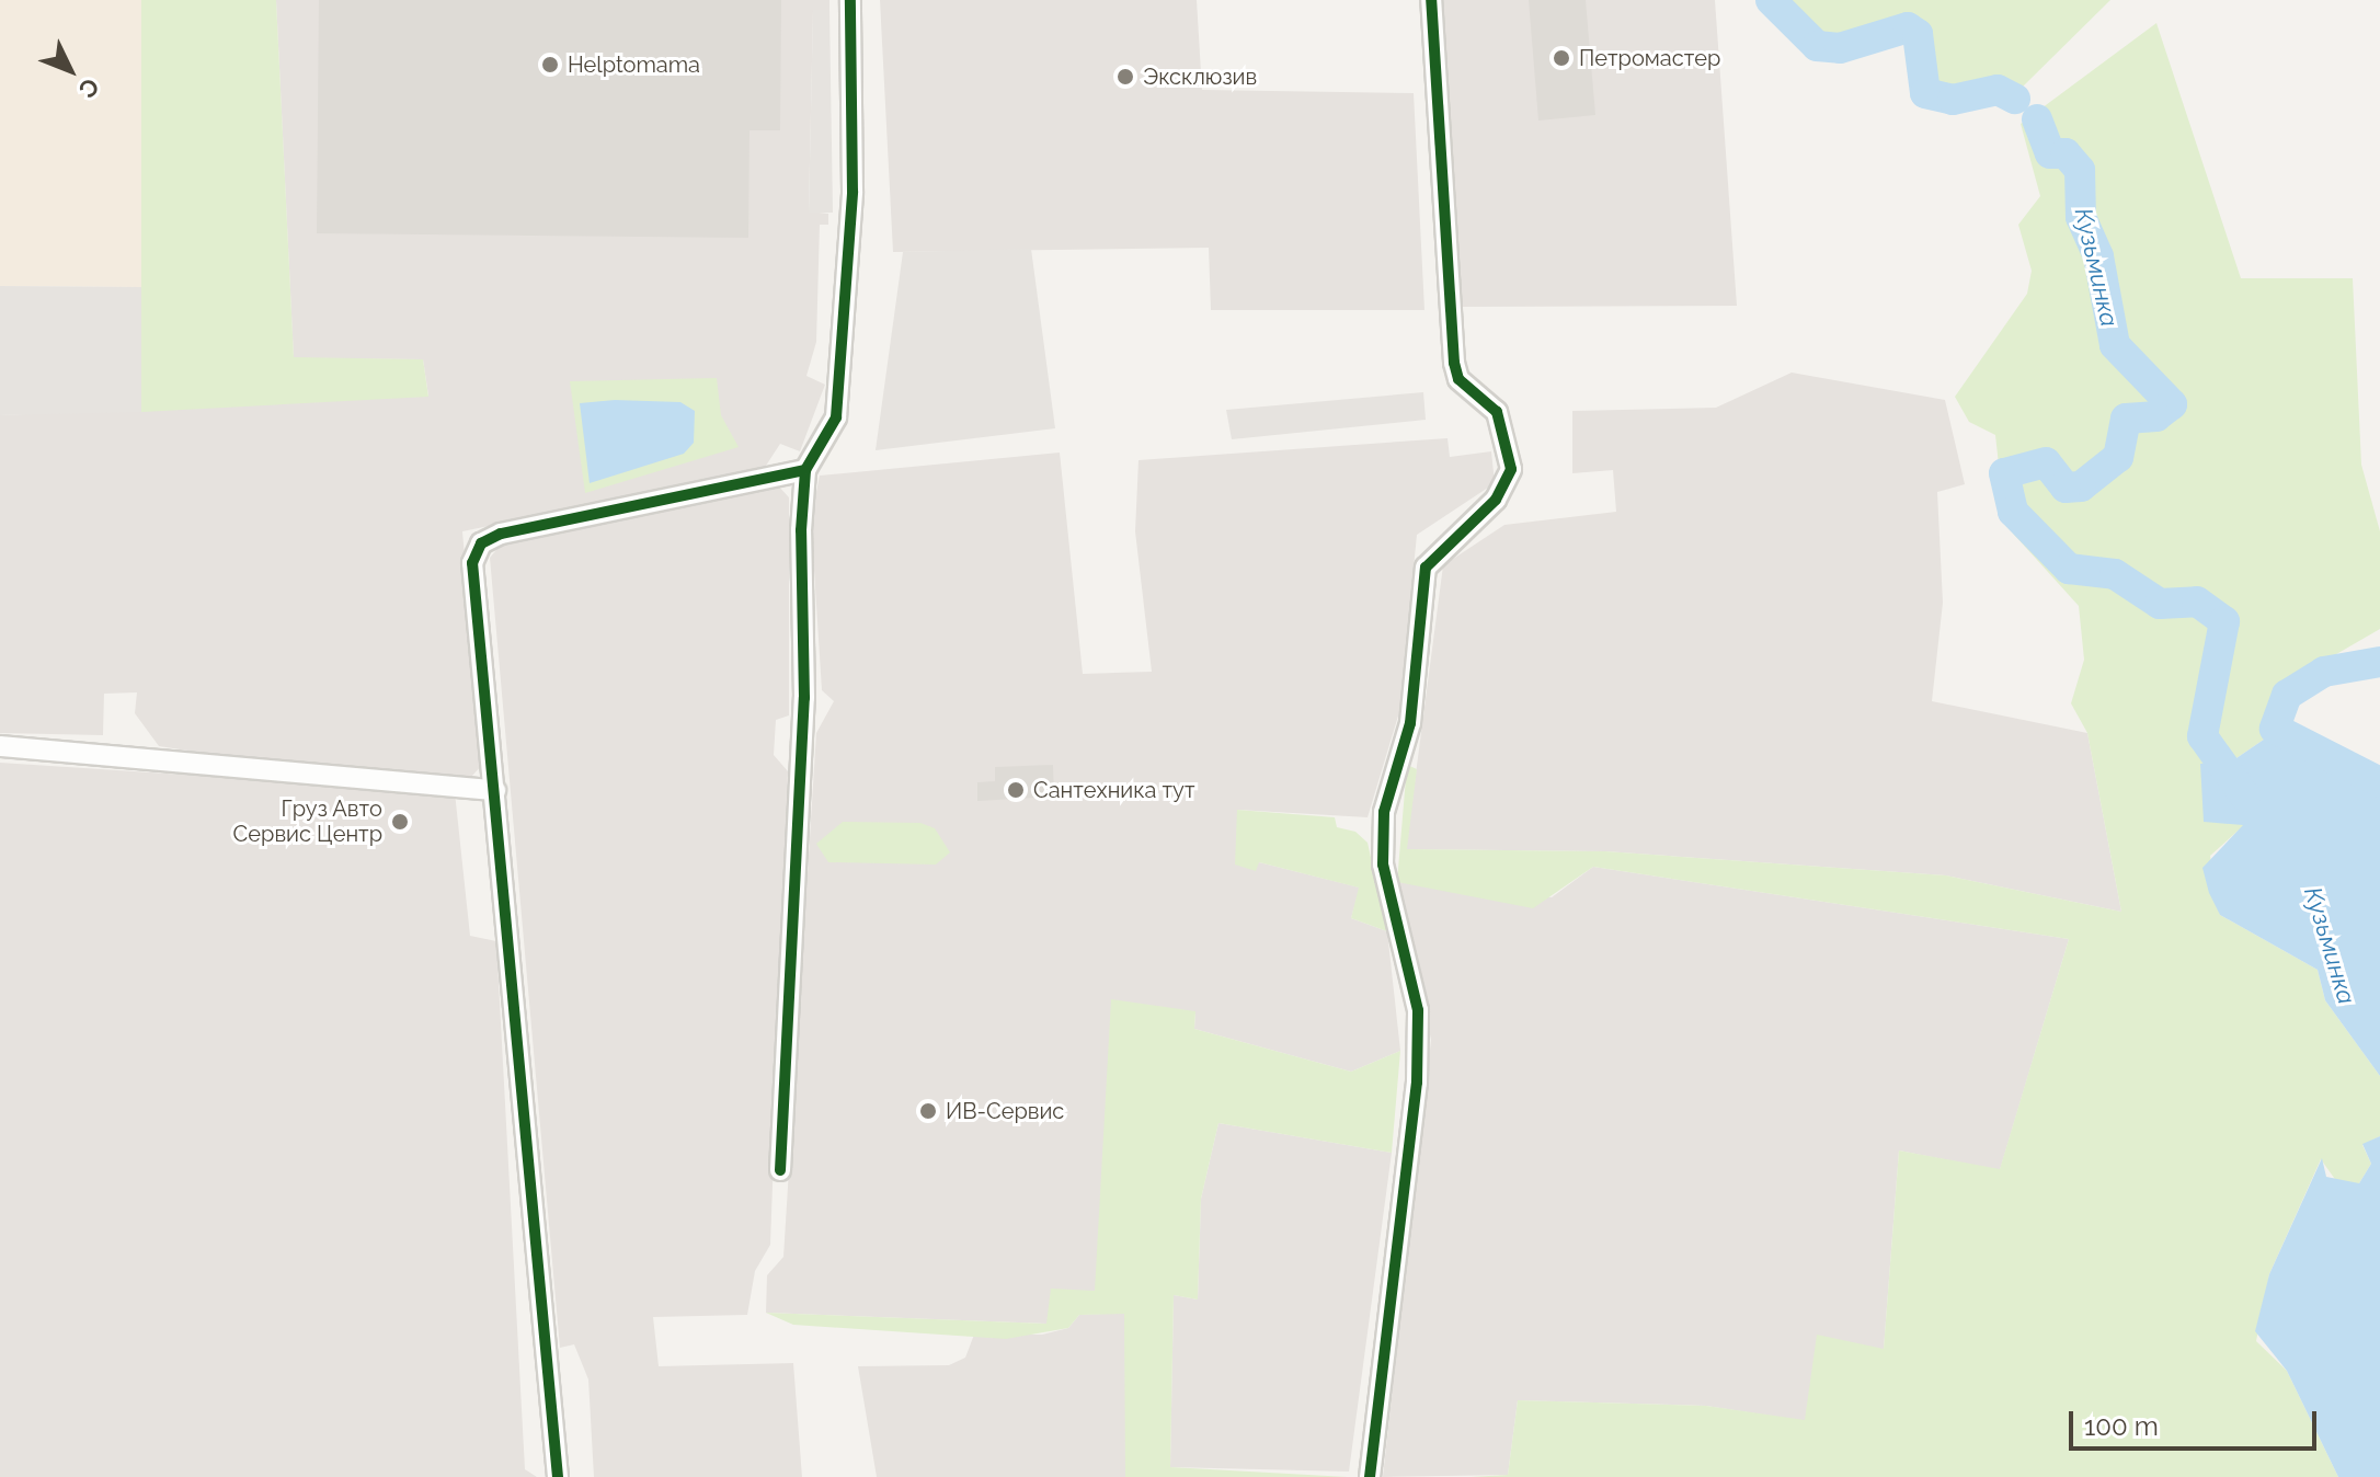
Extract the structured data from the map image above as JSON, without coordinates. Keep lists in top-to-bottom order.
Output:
{
  "water": ["Кузьминка"],
  "places": [
    "Петромастер",
    "Helptomama",
    "Эксклюзив",
    "Сантехника тут",
    "Груз Авто Сервис Центр",
    "ИВ-Сервис"
  ],
  "scale_bar": "100 m",
  "north": "bottom right"
}
